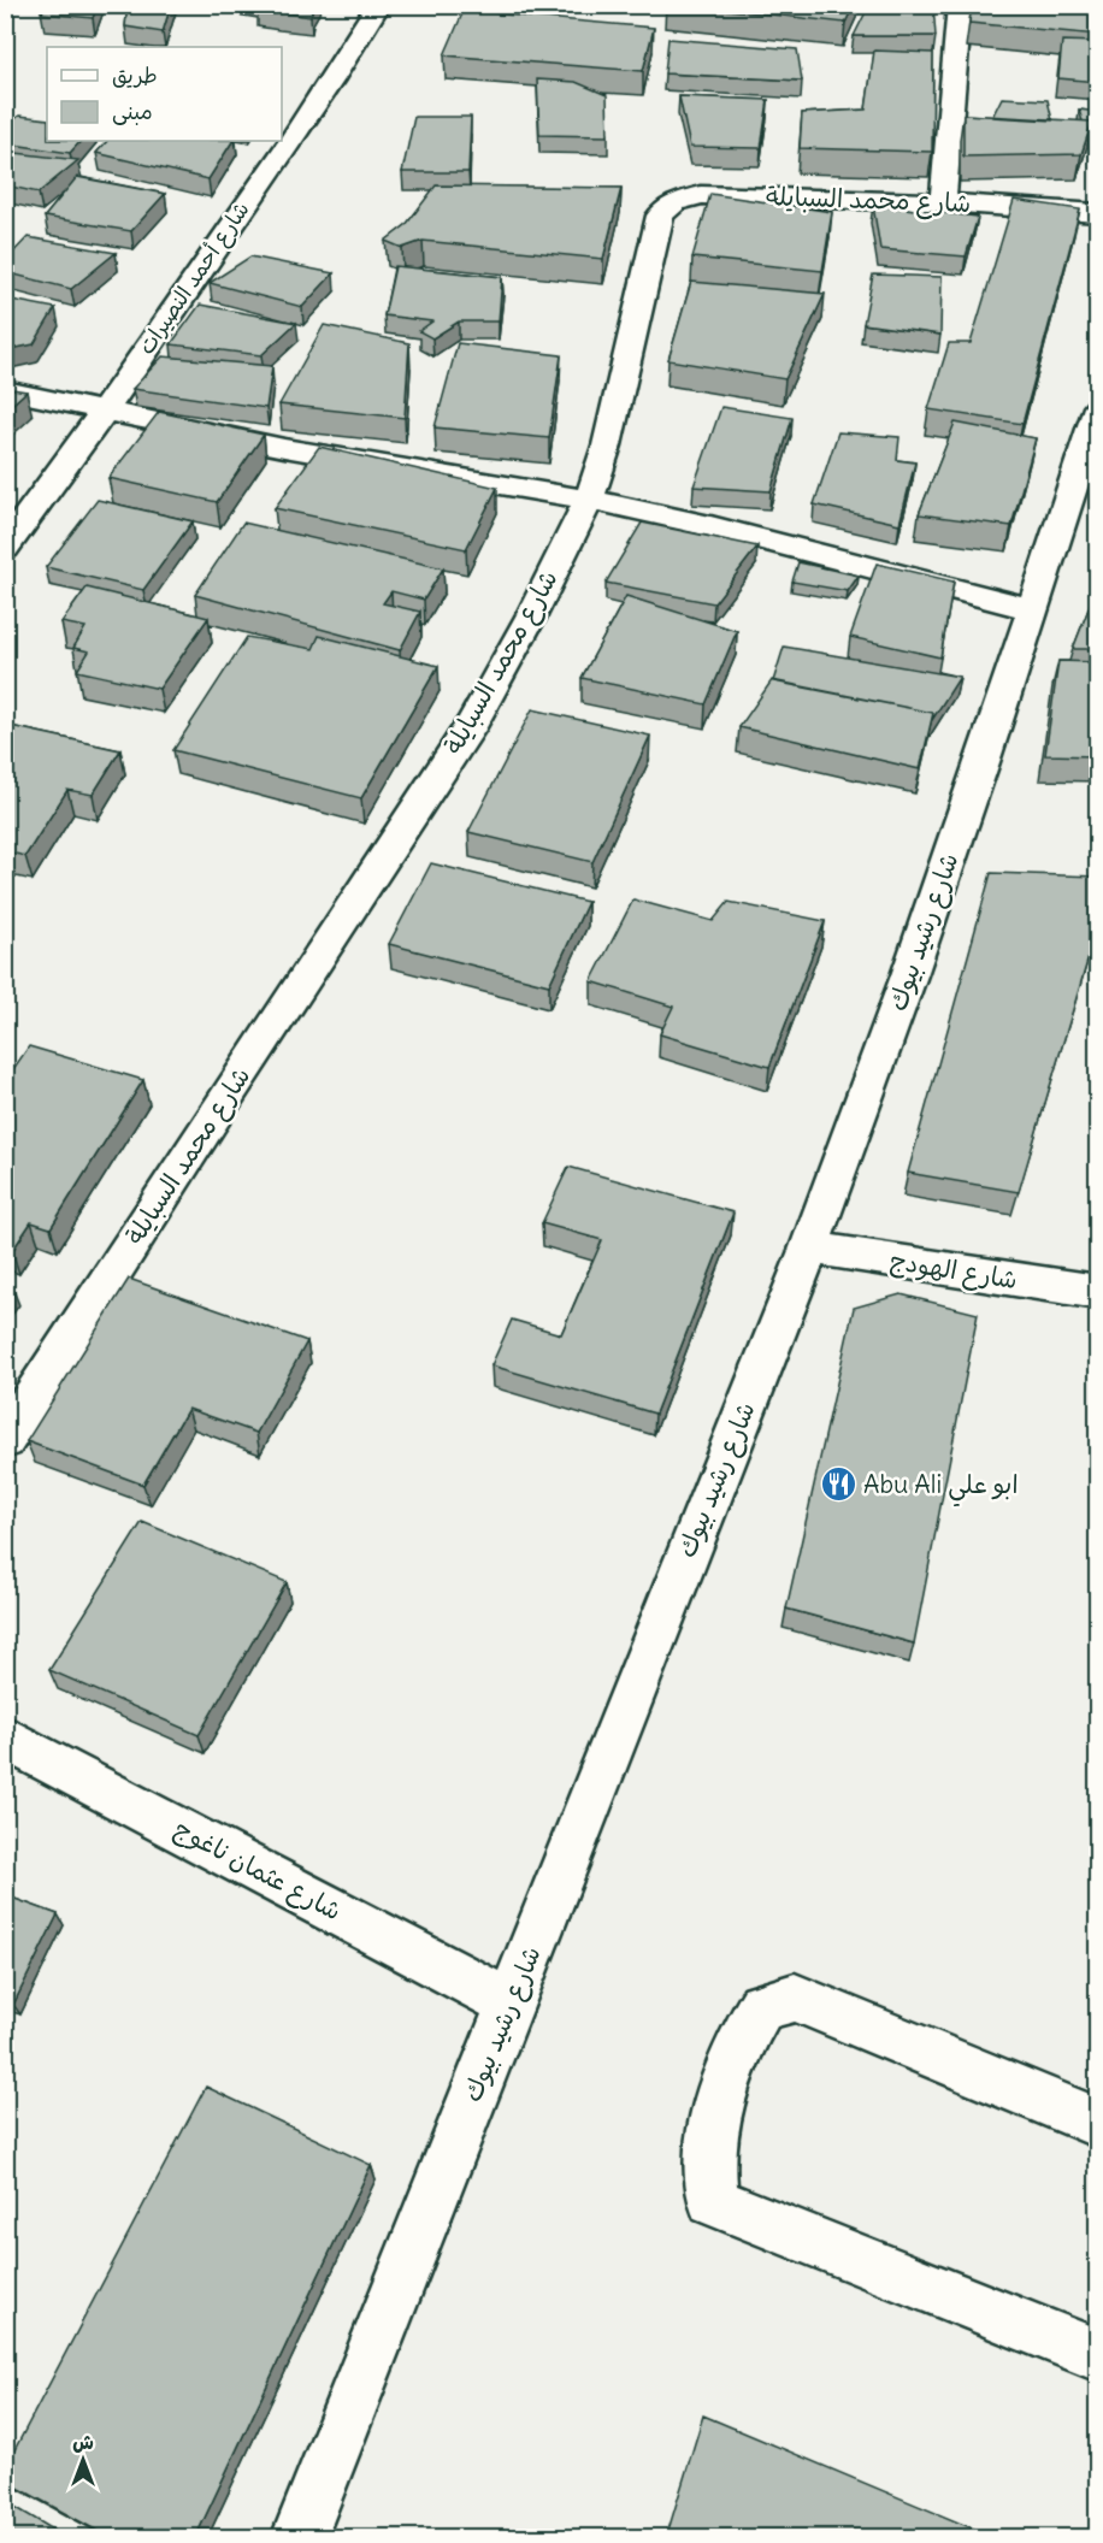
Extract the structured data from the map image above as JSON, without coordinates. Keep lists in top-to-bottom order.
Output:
{
  "streets": {
    "street": [
      "شارع محمد السبايلة",
      "شارع أحمد النصيرات",
      "شارع رشيد بيوك",
      "شارع الهودج",
      "شارع عثمان ناغوج"
    ]
  },
  "crossings": [
    ["شارع رشيد بيوك", "شارع الهودج"],
    ["شارع رشيد بيوك", "شارع عثمان ناغوج"]
  ],
  "places": {
    "restaurant": ["Abu Ali ابو علي"]
  },
  "legend": ["طريق", "مبنى"],
  "north": "top"
}
